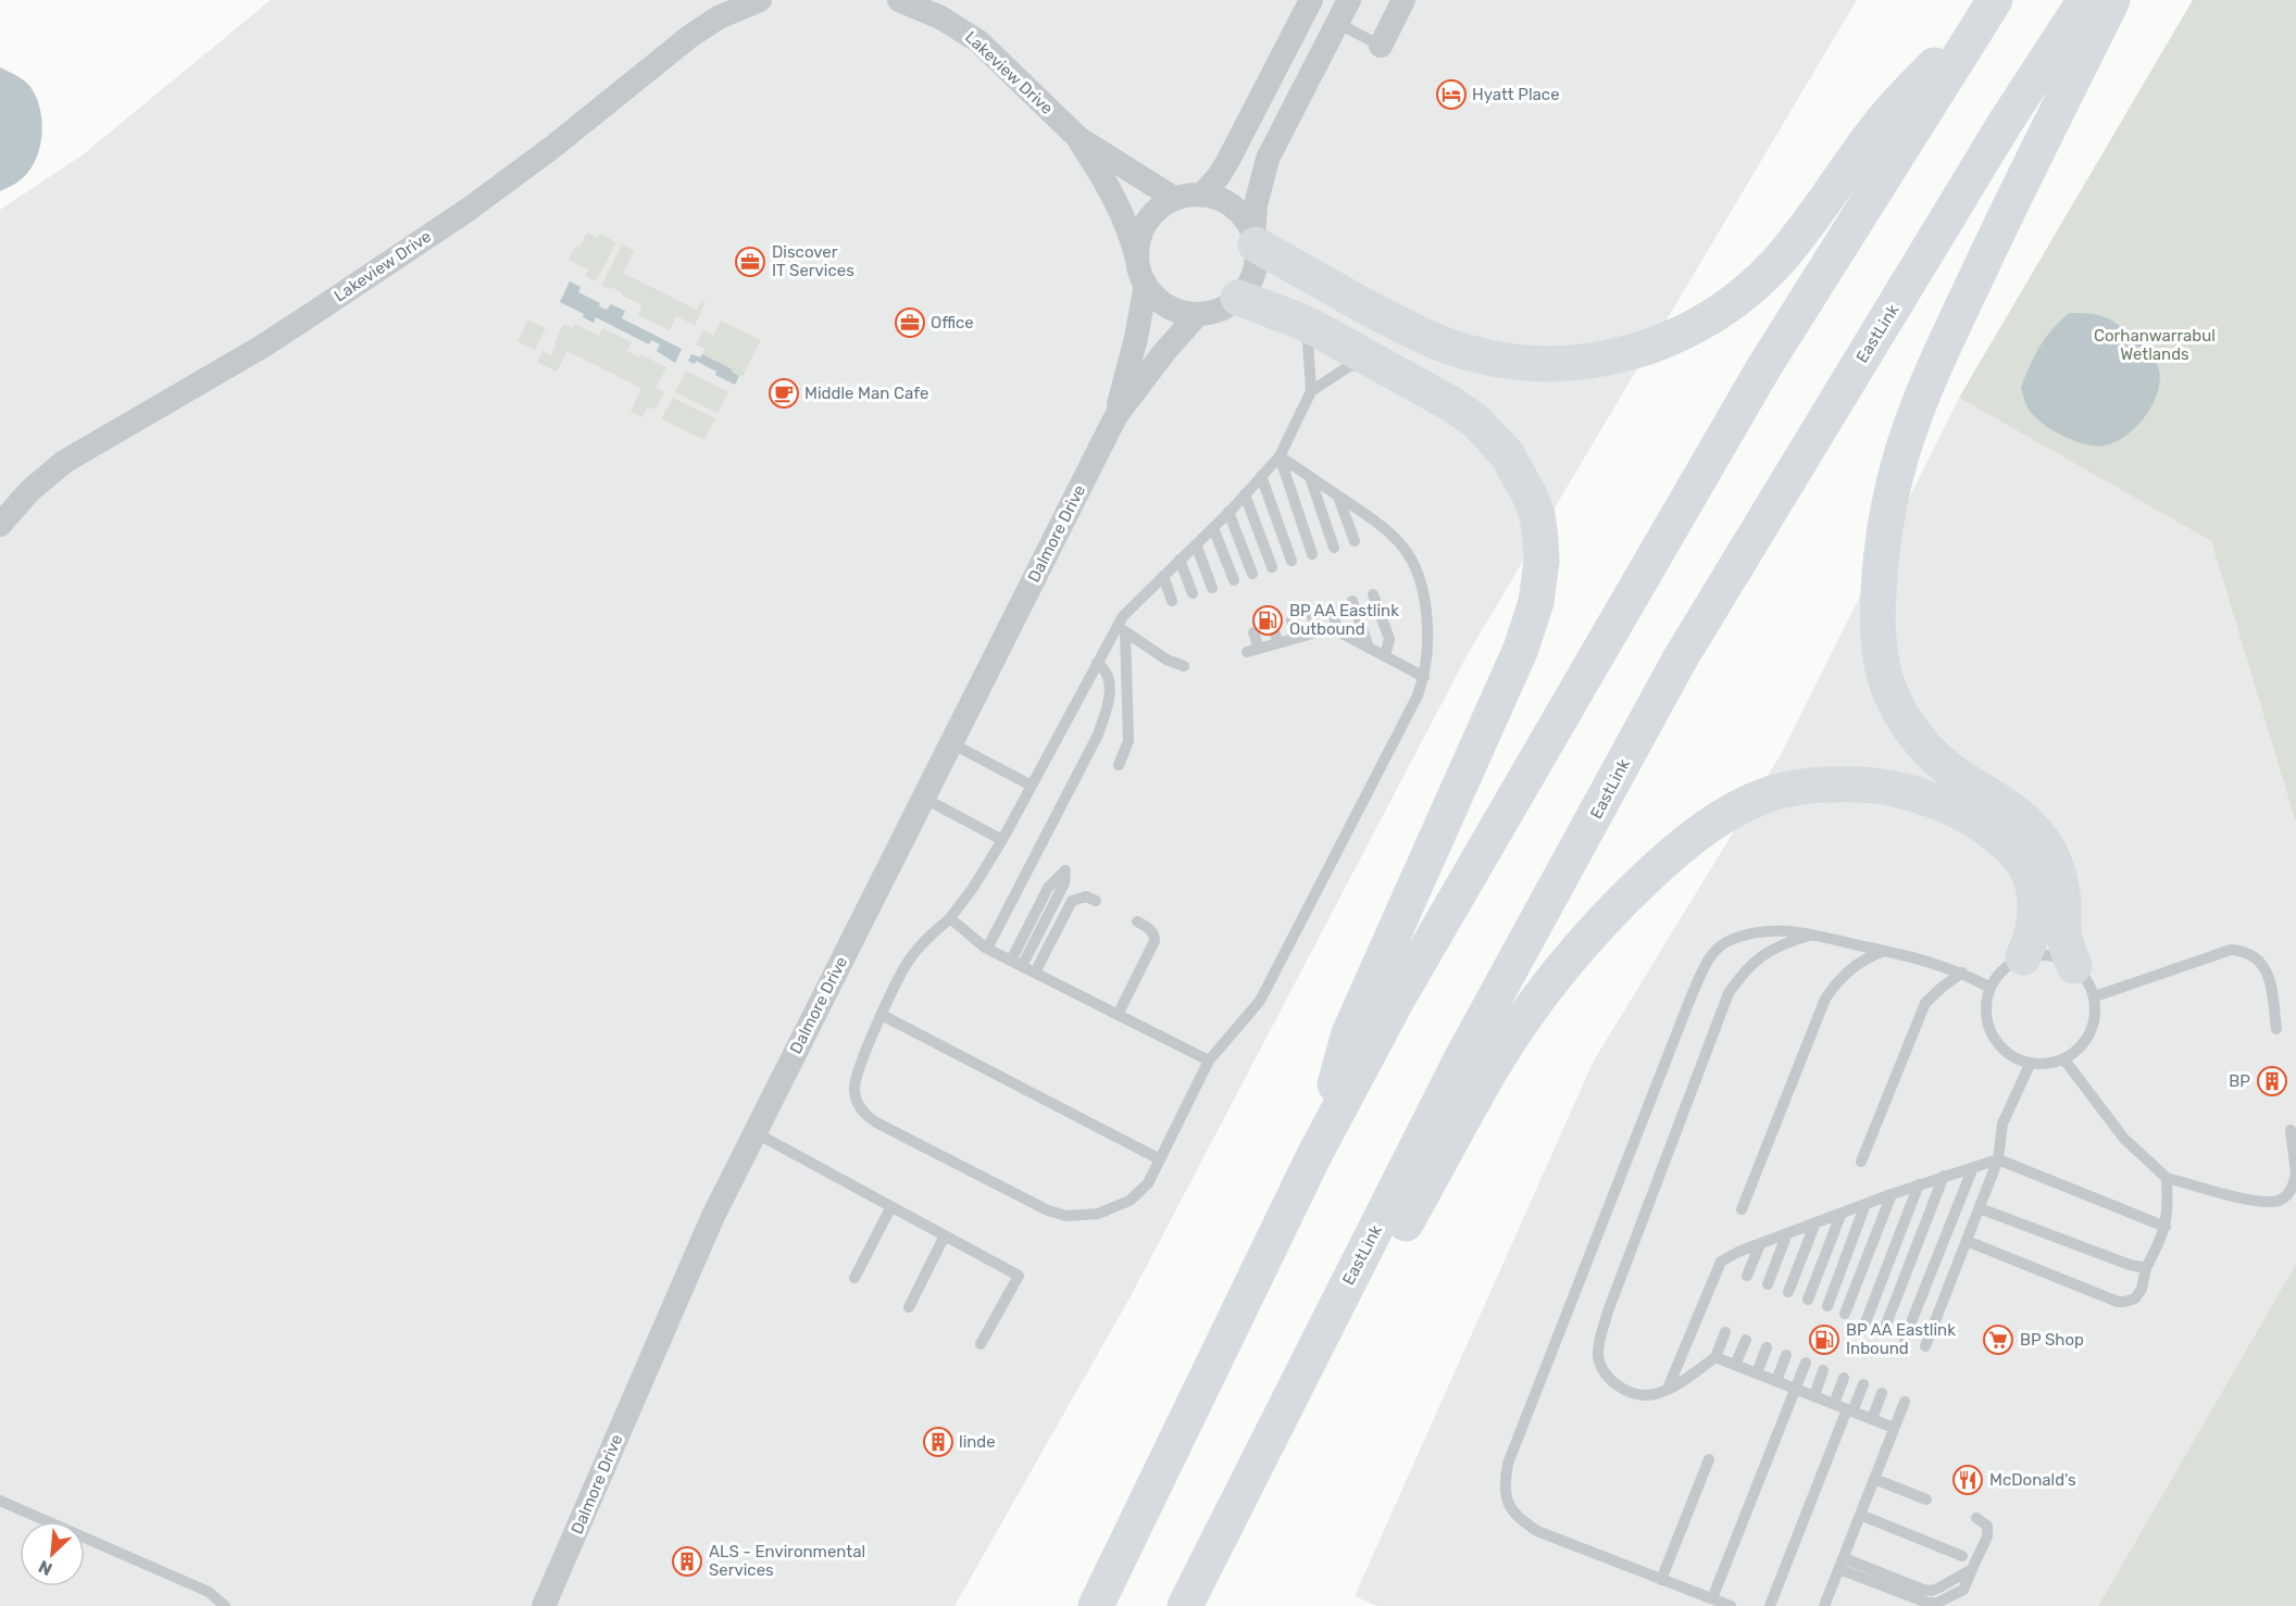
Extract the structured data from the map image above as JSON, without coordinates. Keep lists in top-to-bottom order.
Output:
{
  "streets": {
    "highway": ["EastLink"],
    "street": ["Lakeview Drive", "Dalmore Drive"]
  },
  "crossings": [
    ["Lakeview Drive", "Dalmore Drive"]
  ],
  "parks": ["Corhanwarrabul Wetlands"],
  "places": {
    "hotel": ["Hyatt Place"],
    "office": ["Discover IT Services", "Office"],
    "cafe": ["Middle Man Cafe"],
    "fuel station": ["BP AA Eastlink Outbound", "BP AA Eastlink Inbound"],
    "building": ["BP", "linde", "ALS - Environmental Services"],
    "supermarket": ["BP Shop"],
    "restaurant": ["McDonald's"]
  },
  "north": "bottom left"
}
